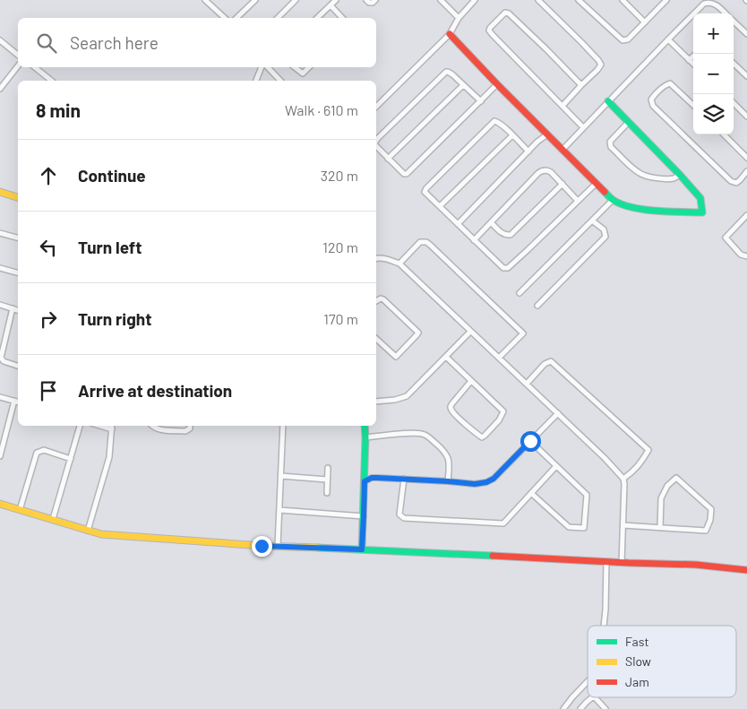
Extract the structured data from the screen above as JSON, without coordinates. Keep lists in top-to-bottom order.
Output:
{
  "legend": ["Fast", "Slow", "Jam"],
  "page": {
    "map_buttons": ["+", "−"],
    "search": "Search here",
    "heading": ["8 min", "Walk · 610 m"],
    "list": [
      ["Continue", "320 m"],
      ["Turn left", "120 m"],
      ["Turn right", "170 m"],
      "Arrive at destination"
    ]
  }
}
